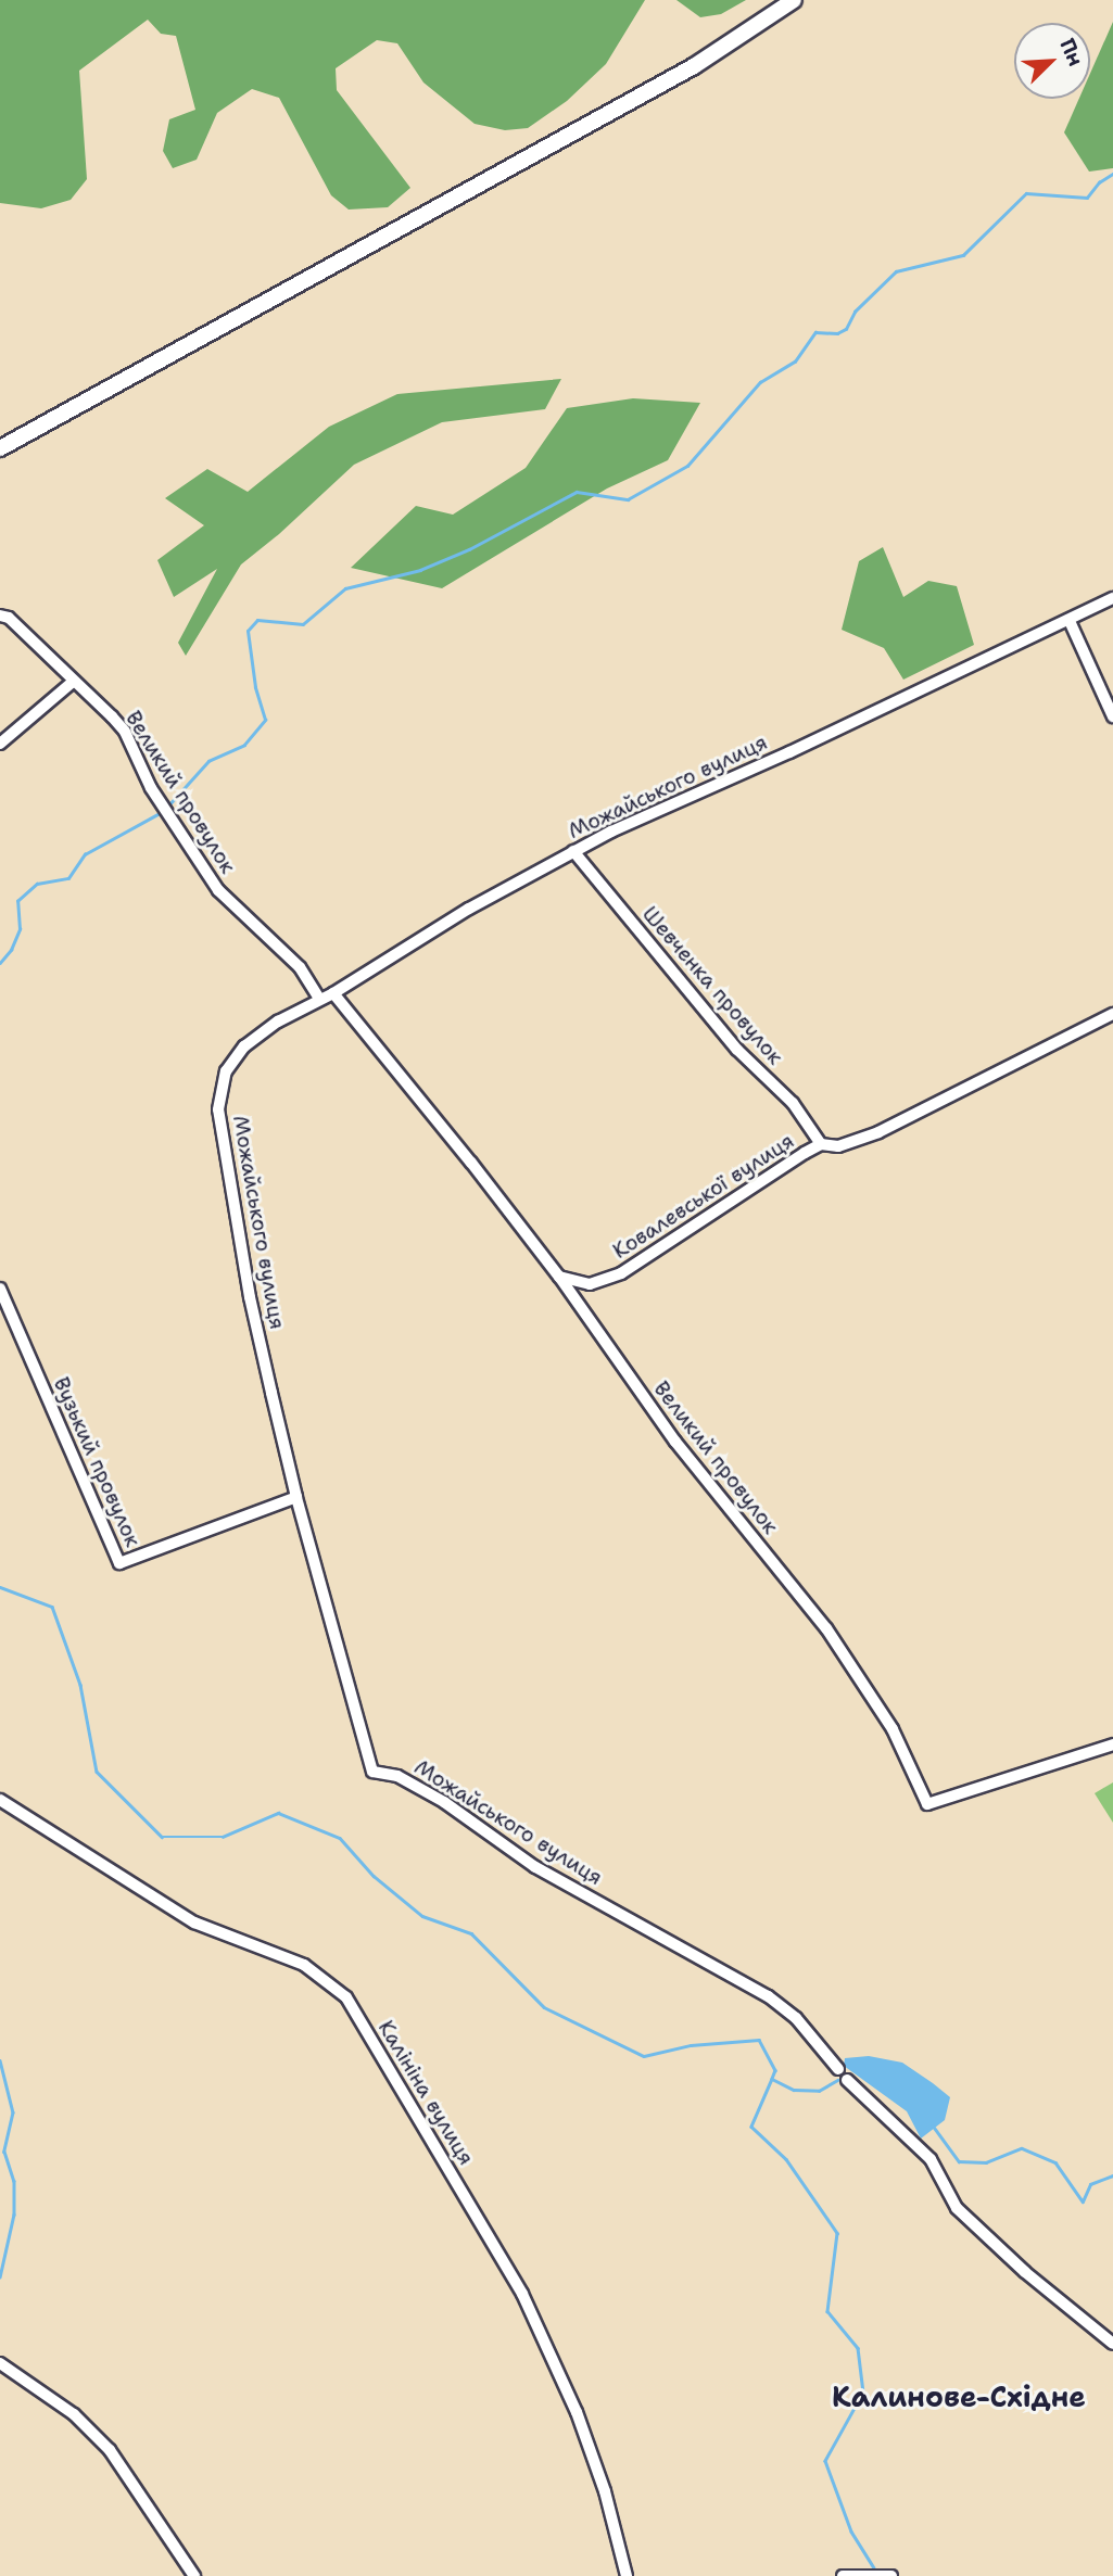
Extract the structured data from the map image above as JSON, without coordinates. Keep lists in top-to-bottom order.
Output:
{
  "streets": {
    "street": [
      "Можайського вулиця",
      "Великий провулок",
      "Шевченка провулок",
      "Ковалевської вулиця",
      "Вузький провулок",
      "Калініна вулиця"
    ]
  },
  "crossings": [
    ["Можайського вулиця", "Великий провулок"],
    ["Можайського вулиця", "Шевченка провулок"],
    ["Можайського вулиця", "Вузький провулок"],
    ["Великий провулок", "Ковалевської вулиця"],
    ["Шевченка провулок", "Ковалевської вулиця"]
  ],
  "districts": ["Калинове-Східне"],
  "north": "top right"
}
